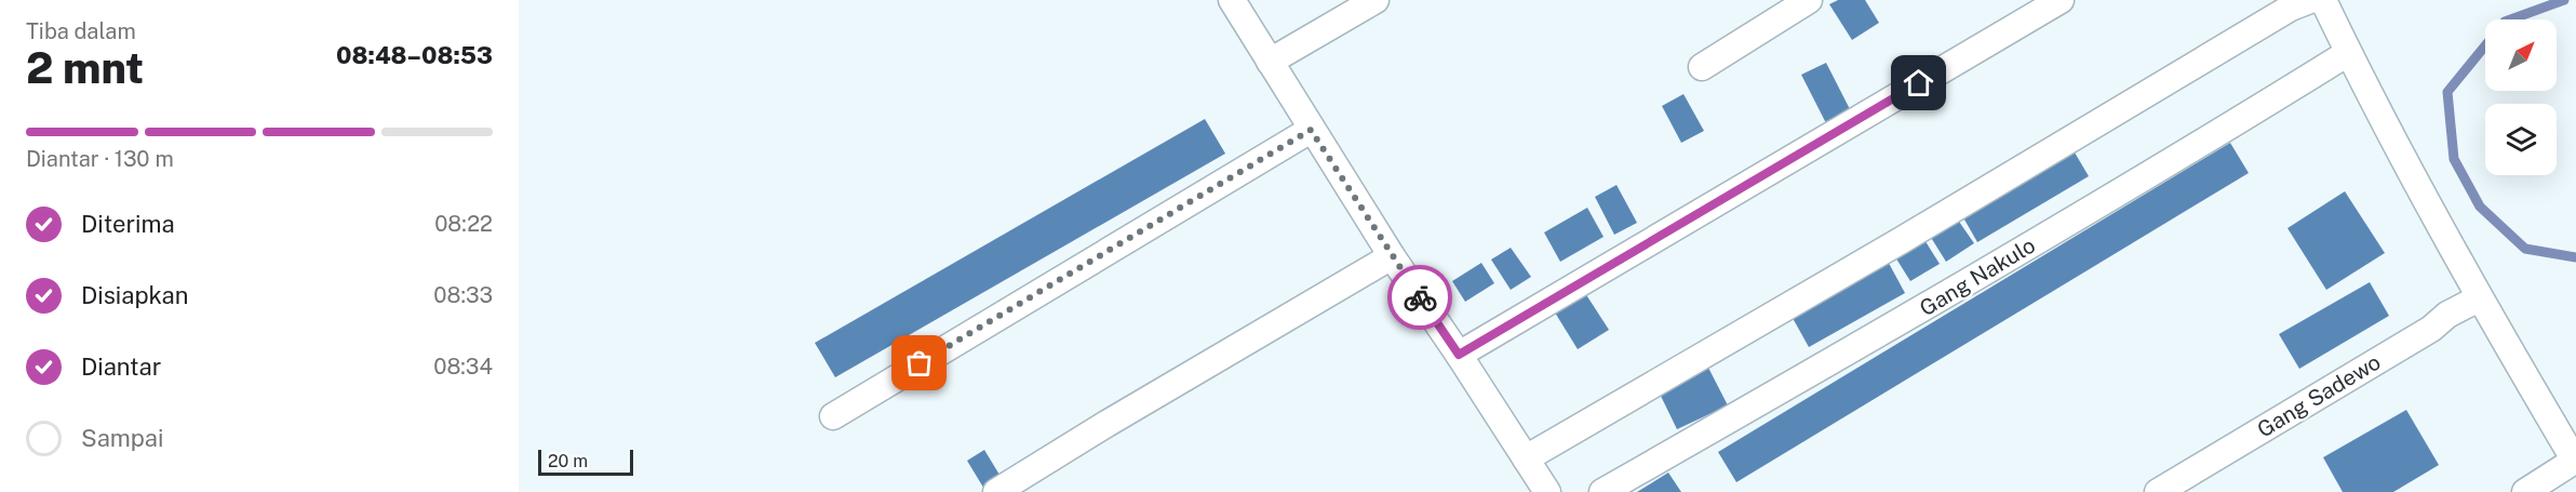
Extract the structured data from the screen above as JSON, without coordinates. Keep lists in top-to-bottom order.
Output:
{
  "streets": {
    "street": ["Gang Nakulo", "Gang Sadewo"]
  },
  "scale_bar": "20 m",
  "north": "top right",
  "page": {
    "heading": ["2 mnt", "Tiba dalam", "08:48–08:53"],
    "bar": "Diantar · 130 m",
    "list": [
      ["Diterima", "08:22"],
      ["Disiapkan", "08:33"],
      ["Diantar", "08:34"],
      "Sampai"
    ],
    "scale": "20 m"
  }
}
